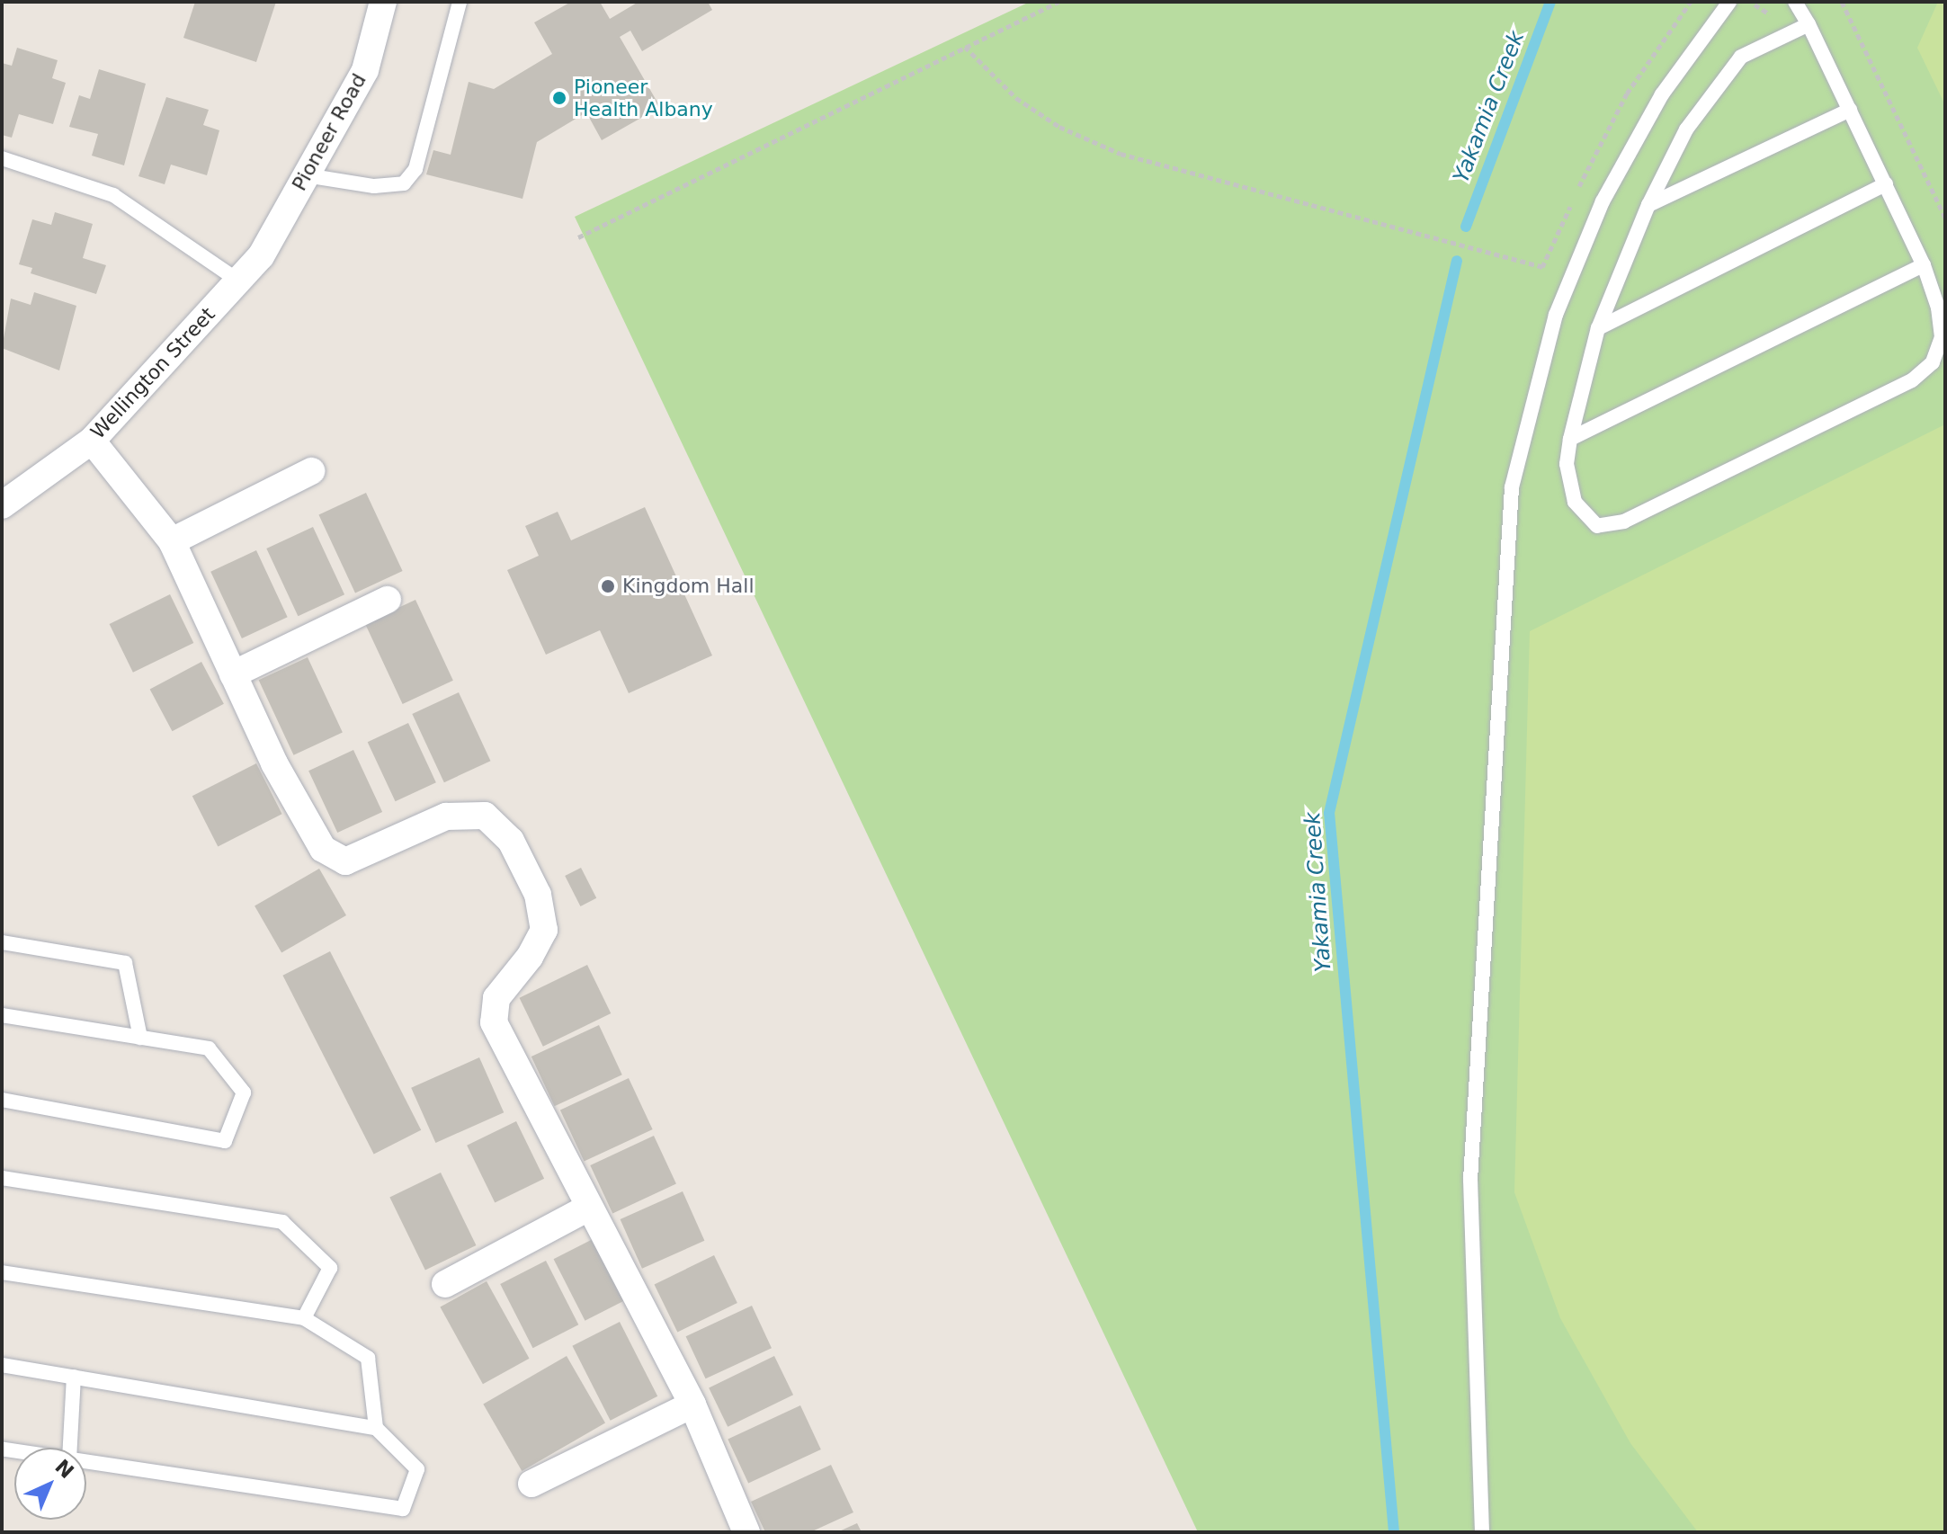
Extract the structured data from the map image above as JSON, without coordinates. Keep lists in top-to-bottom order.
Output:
{
  "streets": {
    "street": ["Pioneer Road", "Wellington Street"]
  },
  "crossings": [
    ["Pioneer Road", "Wellington Street"]
  ],
  "water": ["Yakamia Creek"],
  "places": ["Pioneer Health Albany", "Kingdom Hall"],
  "north": "top right"
}
